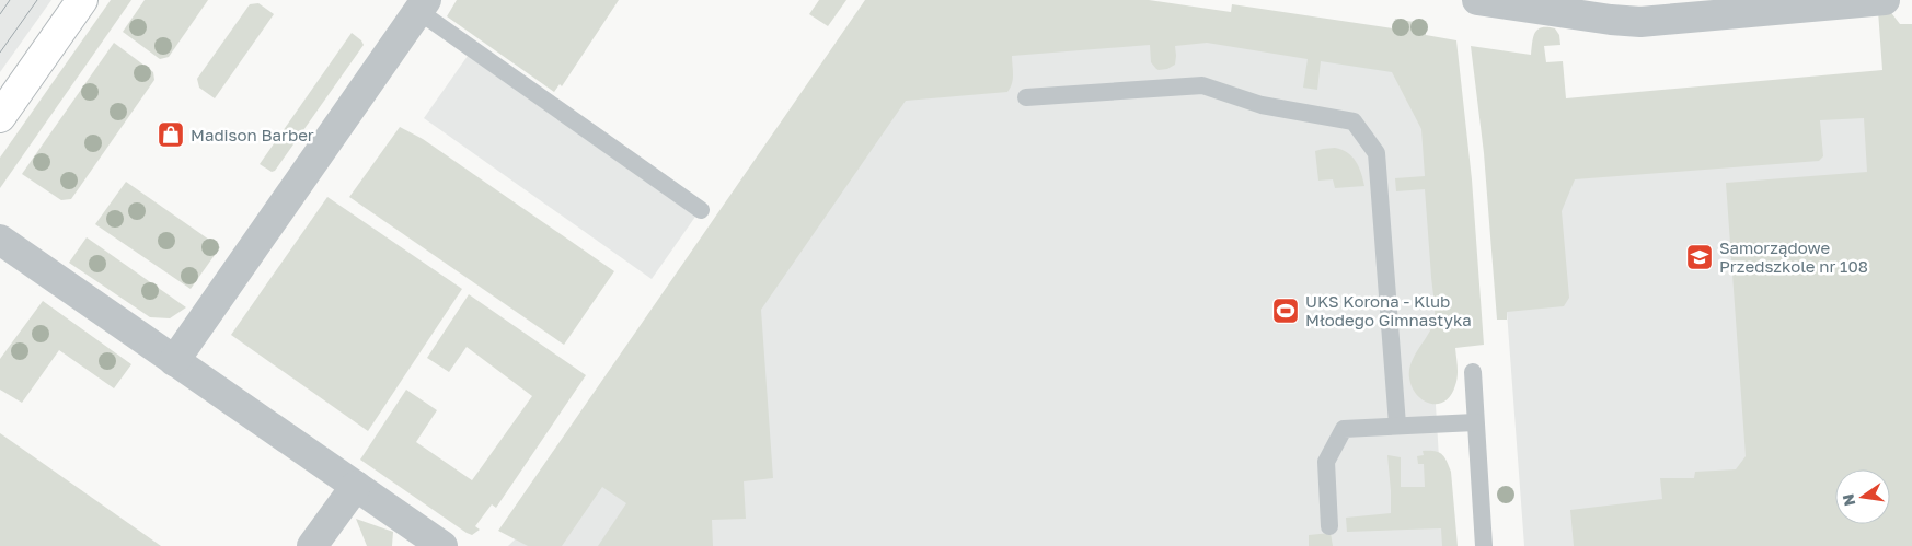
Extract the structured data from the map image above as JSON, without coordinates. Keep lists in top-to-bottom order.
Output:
{
  "places": {
    "shop": ["Madison Barber"],
    "school or university": ["Samorządowe Przedszkole nr 108"],
    "sports": ["UKS Korona - Klub Młodego Gimnastyka"]
  },
  "north": "left"
}
